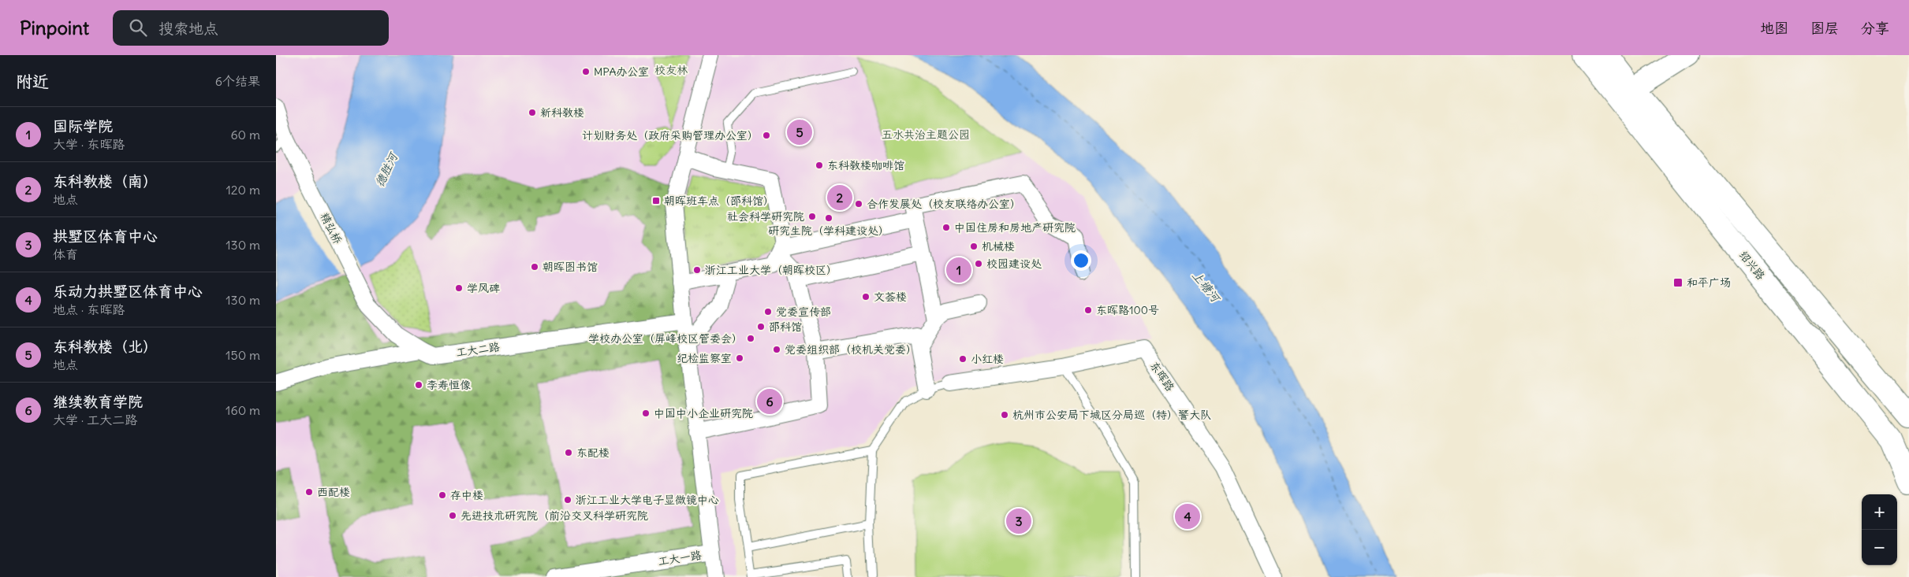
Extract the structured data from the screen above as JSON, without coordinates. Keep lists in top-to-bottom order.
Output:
{
  "streets": {
    "main road": ["绍兴路"],
    "street": [
      "精弘桥",
      "工大二路",
      "东晖路",
      "工大一路"
    ]
  },
  "crossings": [
    ["精弘桥", "工大二路"]
  ],
  "water": ["德胜河", "上塘河"],
  "parks": ["校友林", "五水共治主题公园"],
  "places": {
    "other": [
      "MPA办公室",
      "新科教楼",
      "计划财务处（政府采购管理办公室）",
      "东科教楼咖啡馆",
      "合作发展处（校友联络办公室）",
      "社会科学研究院",
      "研究生院（学科建设处）",
      "中国住房和房地产研究院",
      "机械楼",
      "校园建设处",
      "朝晖图书馆",
      "浙江工业大学（朝晖校区）",
      "学风碑",
      "文荟楼",
      "东晖路100号",
      "党委宣传部",
      "邵科馆",
      "学校办公室（屏峰校区管委会）",
      "党委组织部（校机关党委）",
      "纪检监察室",
      "小红楼",
      "李寿恒像",
      "中国中小企业研究院",
      "杭州市公安局下城区分局巡（特）警大队",
      "东配楼",
      "西配楼",
      "存中楼",
      "浙江工业大学电子显微镜中心",
      "先进技术研究院（前沿交叉科学研究院"
    ],
    "transit": ["朝晖班车点（邵科馆）", "和平广场"]
  },
  "page": {
    "header": "Pinpoint",
    "search": "搜索地点",
    "nav": ["地图", "图层", "分享"],
    "heading": ["附近", "6个结果"],
    "list": [
      {
        "mark": "1",
        "name": "国际学院",
        "note": "大学 · 东晖路",
        "value": "60 m"
      },
      {
        "mark": "2",
        "name": "东科教楼（南）",
        "note": "地点",
        "value": "120 m"
      },
      {
        "mark": "3",
        "name": "拱墅区体育中心",
        "note": "体育",
        "value": "130 m"
      },
      {
        "mark": "4",
        "name": "乐动力拱墅区体育中心",
        "note": "地点 · 东晖路",
        "value": "130 m"
      },
      {
        "mark": "5",
        "name": "东科教楼（北）",
        "note": "地点",
        "value": "150 m"
      },
      {
        "mark": "6",
        "name": "继续教育学院",
        "note": "大学 · 工大二路",
        "value": "160 m"
      }
    ],
    "pins": [
      "5",
      "2",
      "1",
      "6",
      "4",
      "3"
    ],
    "map_buttons": ["+", "−"]
  }
}
